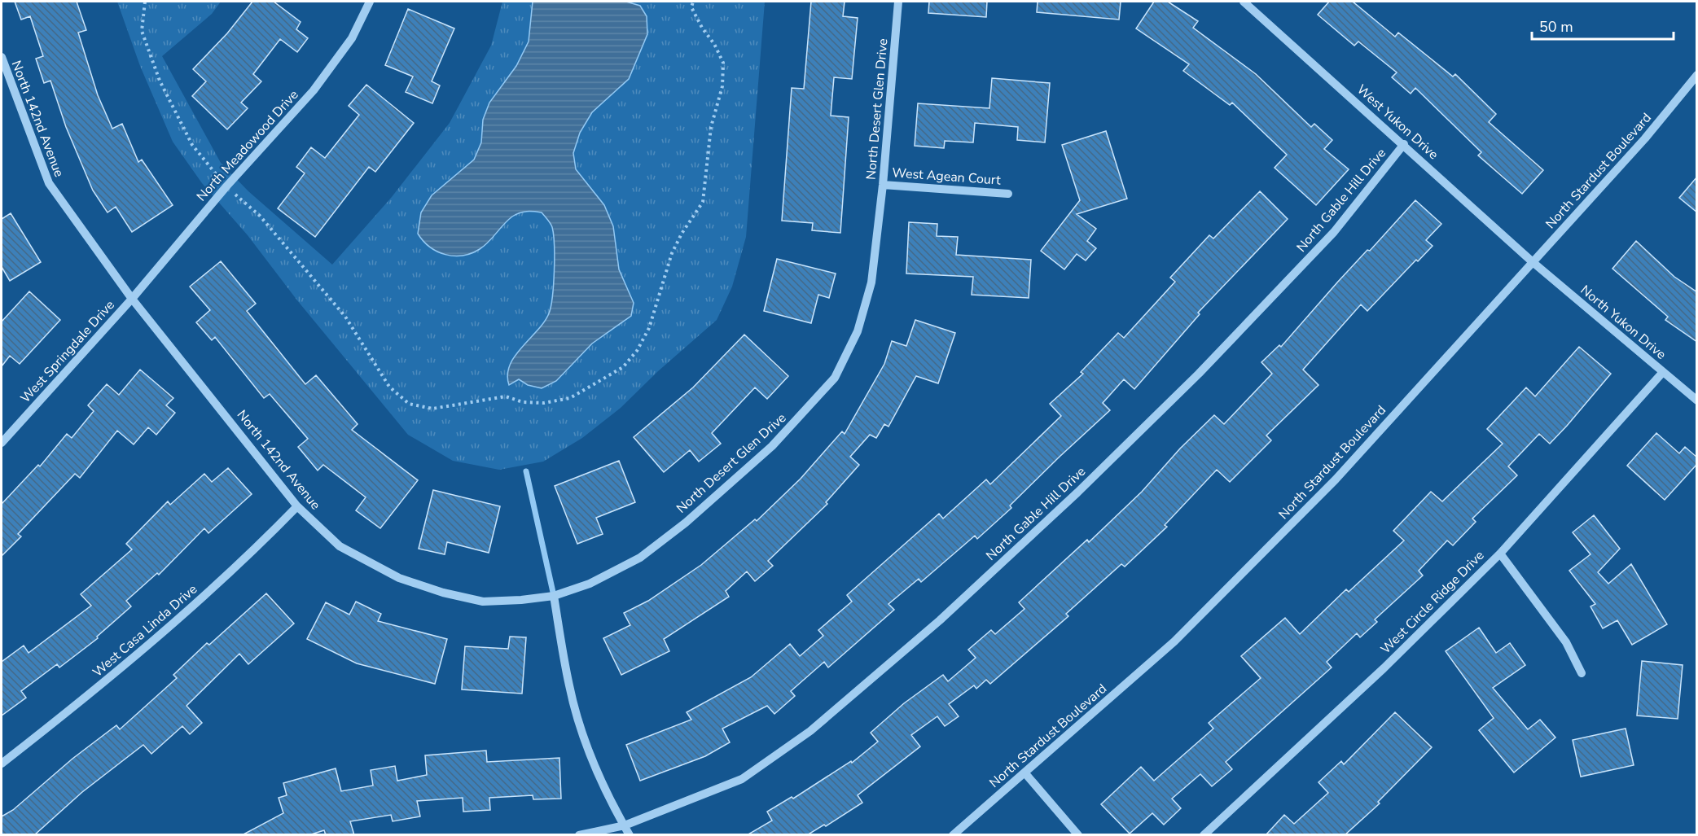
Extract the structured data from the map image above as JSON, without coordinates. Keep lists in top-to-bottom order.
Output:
{
  "streets": {
    "street": [
      "North Desert Glen Drive",
      "North 142nd Avenue",
      "West Yukon Drive",
      "North Meadowood Drive",
      "North Stardust Boulevard",
      "West Agean Court",
      "North Gable Hill Drive",
      "North Yukon Drive",
      "West Springdale Drive",
      "West Circle Ridge Drive",
      "West Casa Linda Drive"
    ]
  },
  "crossings": [
    ["North Desert Glen Drive", "North 142nd Avenue"],
    ["North Desert Glen Drive", "West Agean Court"],
    ["North 142nd Avenue", "North Meadowood Drive"],
    ["North 142nd Avenue", "West Springdale Drive"],
    ["North 142nd Avenue", "West Casa Linda Drive"],
    ["West Yukon Drive", "North Stardust Boulevard"],
    ["West Yukon Drive", "North Gable Hill Drive"],
    ["West Yukon Drive", "North Yukon Drive"],
    ["North Meadowood Drive", "West Springdale Drive"],
    ["North Stardust Boulevard", "North Yukon Drive"],
    ["North Yukon Drive", "West Circle Ridge Drive"]
  ],
  "scale_bar": "50 m"
}
